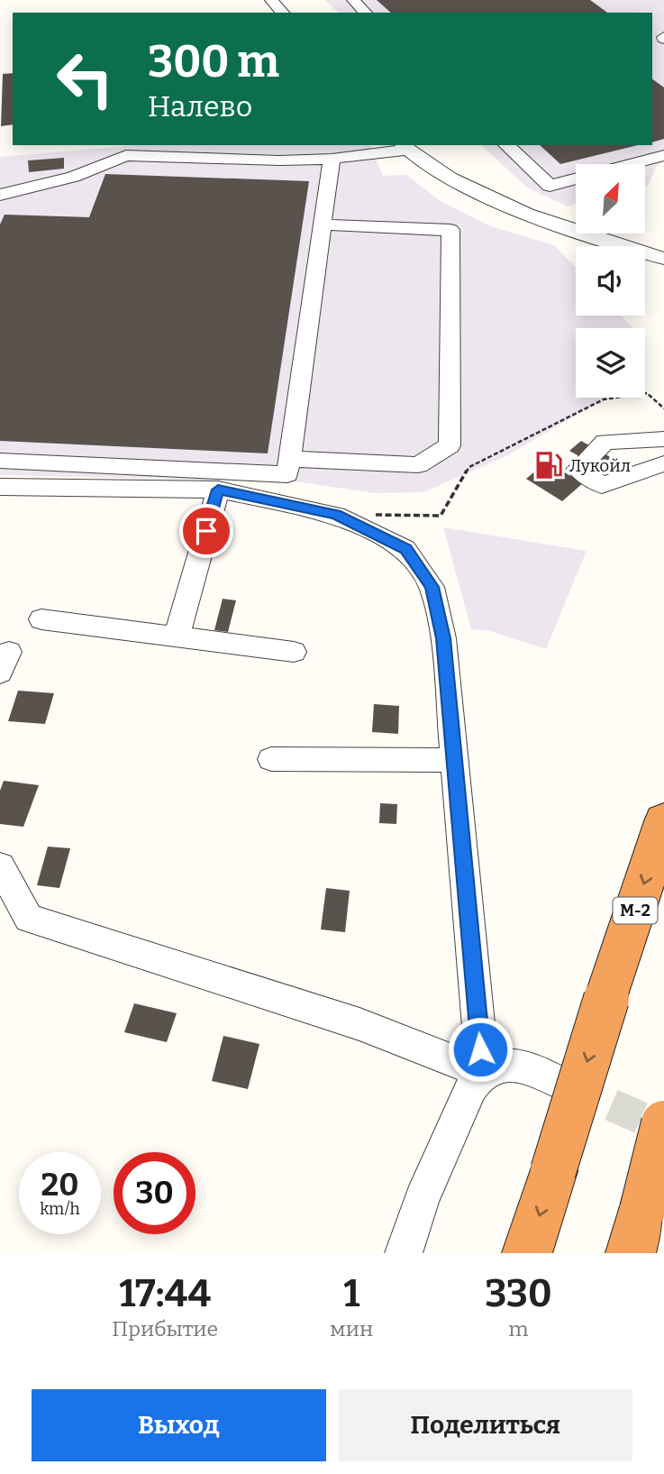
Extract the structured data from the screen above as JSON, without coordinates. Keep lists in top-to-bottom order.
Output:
{
  "streets": {
    "highway": ["М-2"]
  },
  "places": {
    "fuel station": ["Лукойл"]
  },
  "north": "top right",
  "page": {
    "turn": ["300 m", "Налево"],
    "speed": "20 km/h",
    "limit": "30",
    "eta": [
      "17:44",
      "Прибытие",
      "1",
      "мин",
      "330",
      "m"
    ],
    "buttons": ["Выход", "Поделиться"]
  }
}
